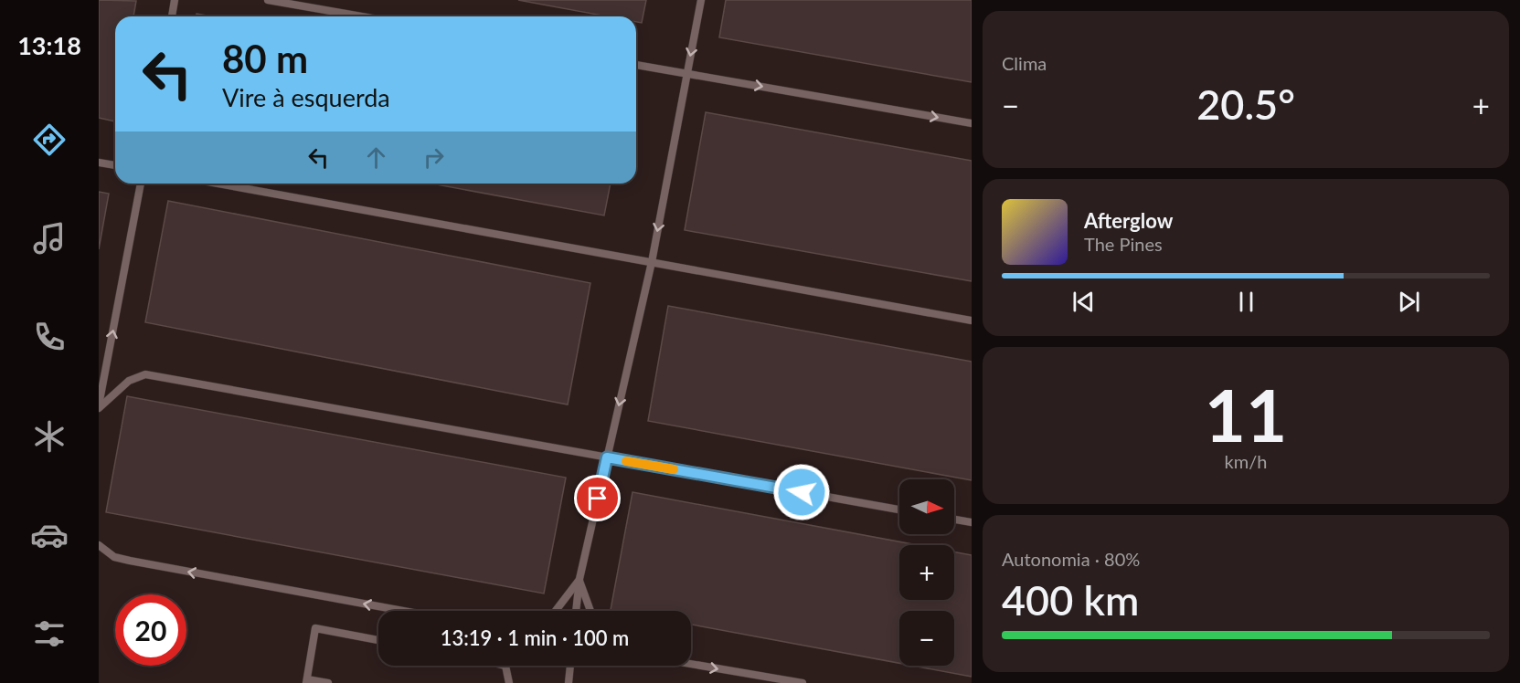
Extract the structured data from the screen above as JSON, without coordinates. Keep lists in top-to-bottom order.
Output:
{
  "north": "right",
  "page": {
    "tabs": "13:18",
    "tile": [
      "Clima",
      ["11", "km/h"],
      ["Autonomia · 80%", "400 km"]
    ],
    "turn": ["80 m", "Vire à esquerda"],
    "heat": ["−", "20.5°", "+"],
    "song": ["Afterglow", "The Pines"],
    "map_buttons": ["+", "−"],
    "limit": "20",
    "trip": "13:19 · 1 min · 100 m"
  }
}
